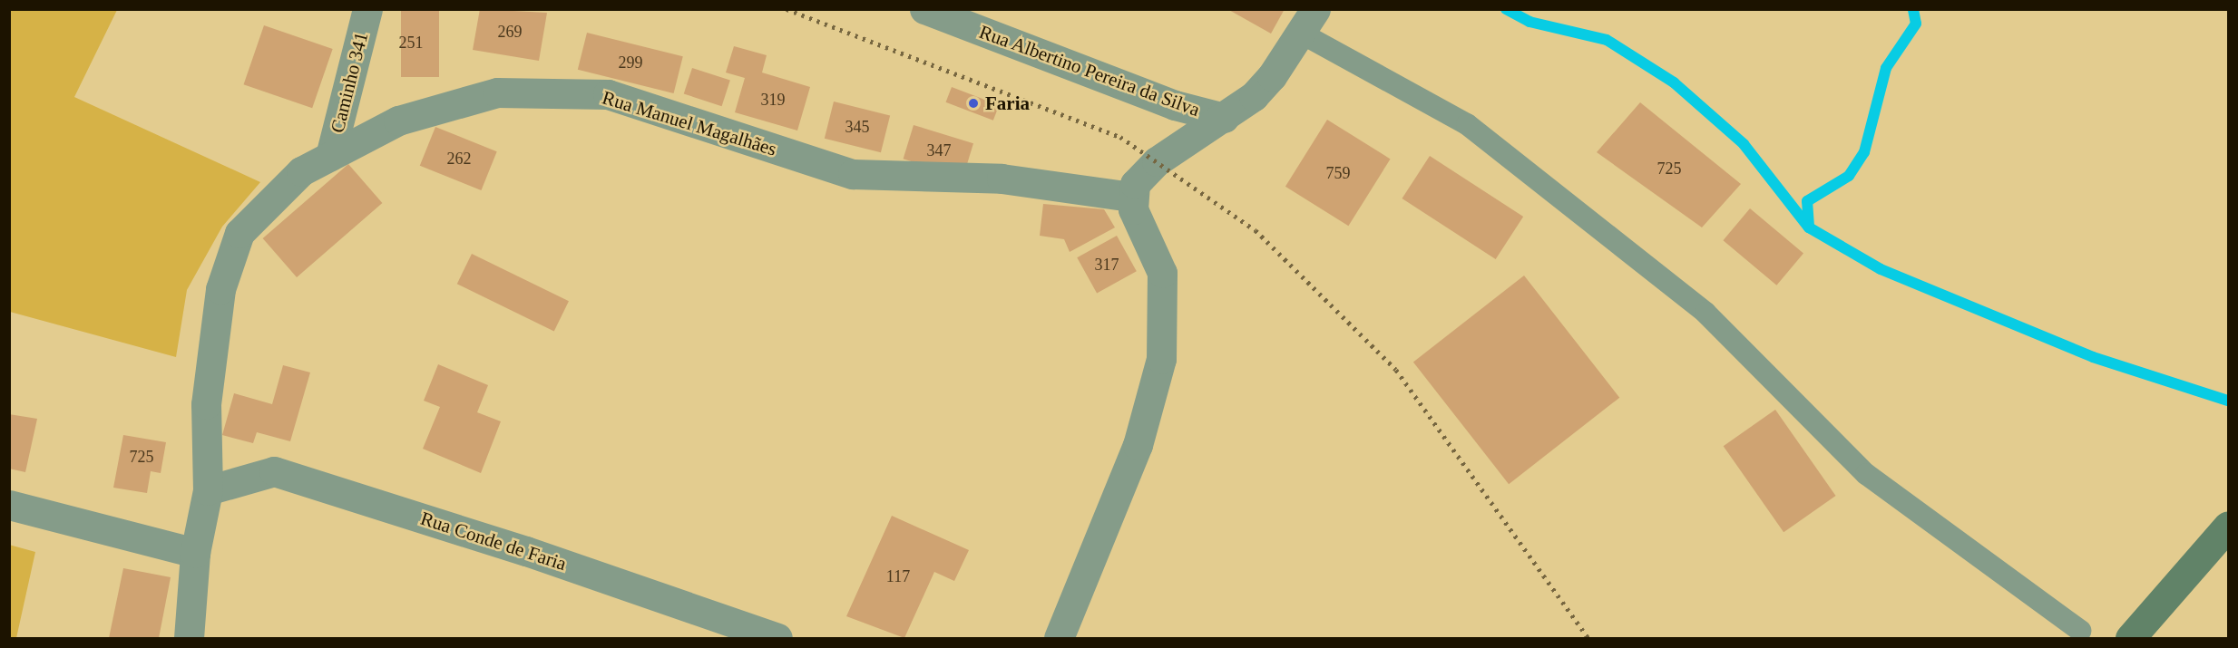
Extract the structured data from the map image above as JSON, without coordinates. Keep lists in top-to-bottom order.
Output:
{
  "streets": {
    "street": [
      "Rua Albertino Pereira da Silva",
      "Caminho 341",
      "Rua Manuel Magalhães",
      "Rua Conde de Faria"
    ]
  },
  "crossings": [
    ["Caminho 341", "Rua Manuel Magalhães"],
    ["Rua Manuel Magalhães", "Rua Conde de Faria"]
  ],
  "places": ["Faria"],
  "house_numbers": [
    "269",
    "251",
    "299",
    "319",
    "345",
    "347",
    "262",
    "725",
    "759",
    "317",
    "725",
    "117"
  ]
}
